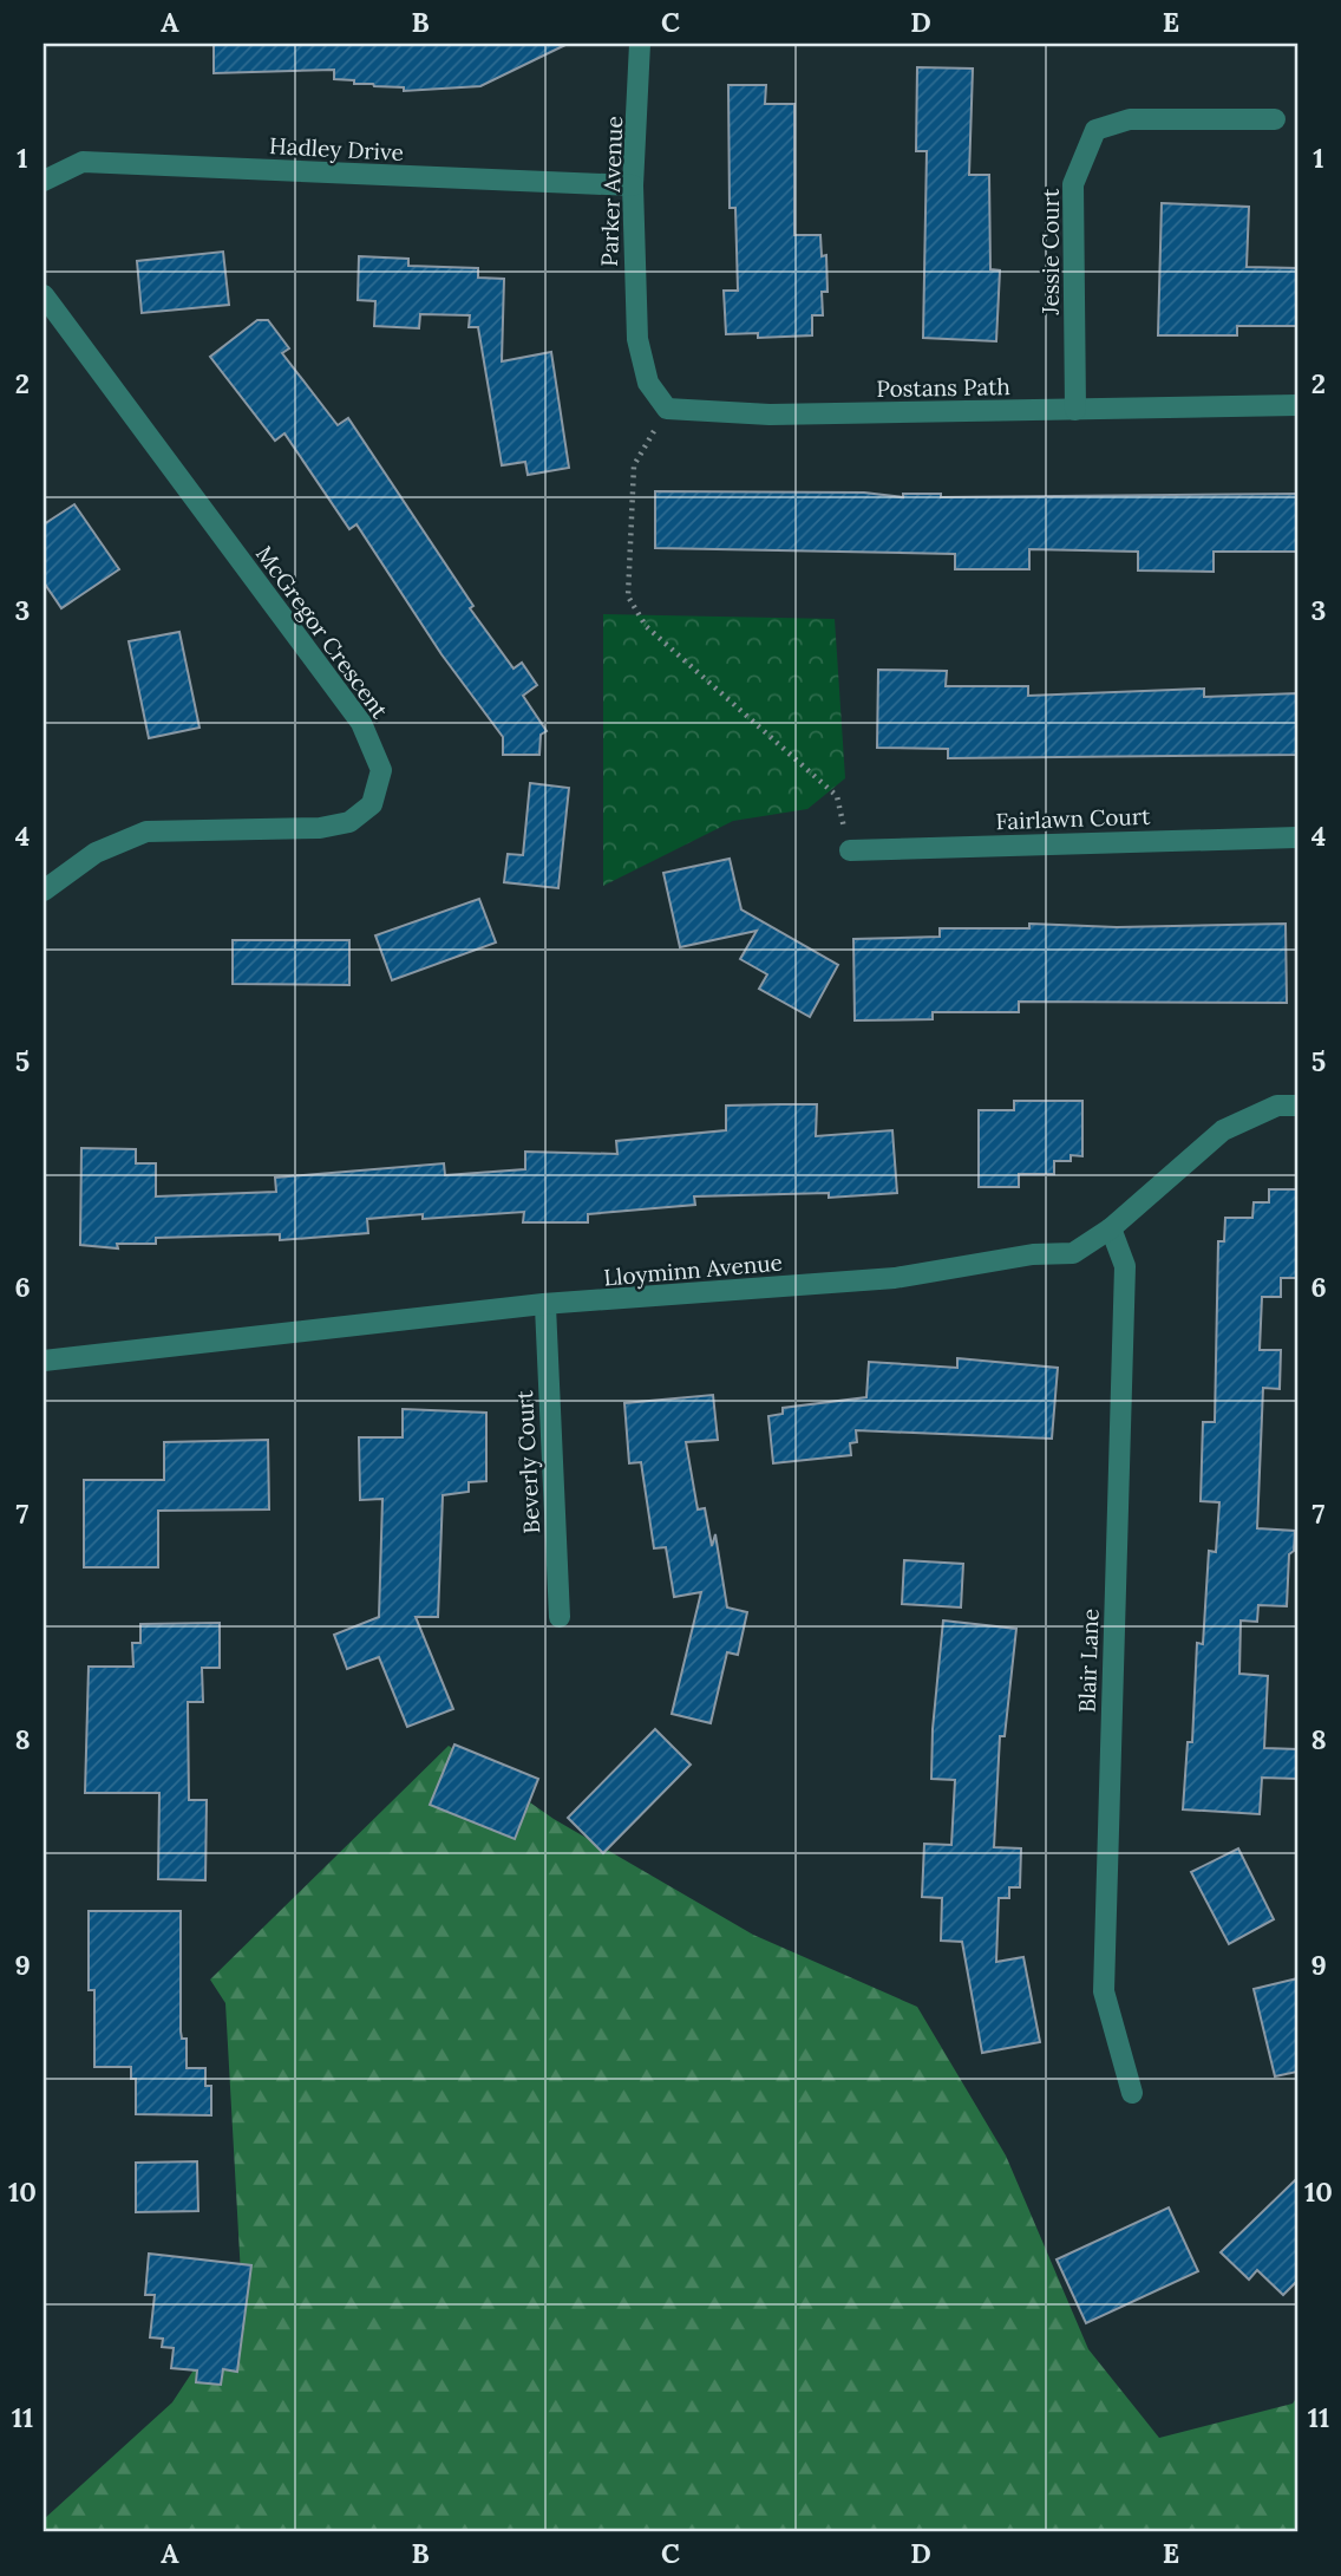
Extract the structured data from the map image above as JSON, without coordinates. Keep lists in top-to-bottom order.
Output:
{
  "streets": {
    "street": [
      "Hadley Drive",
      "Parker Avenue",
      "Jessie Court",
      "Postans Path",
      "McGregor Crescent",
      "Fairlawn Court",
      "Lloyminn Avenue",
      "Beverly Court",
      "Blair Lane"
    ]
  },
  "crossings": [
    ["Hadley Drive", "Parker Avenue"],
    ["Parker Avenue", "Postans Path"],
    ["Jessie Court", "Postans Path"],
    ["Lloyminn Avenue", "Beverly Court"],
    ["Lloyminn Avenue", "Blair Lane"]
  ],
  "grid": {
    "columns": [
      "A",
      "B",
      "C",
      "D",
      "E"
    ],
    "rows": [
      "1",
      "2",
      "3",
      "4",
      "5",
      "6",
      "7",
      "8",
      "9",
      "10",
      "11"
    ]
  }
}
